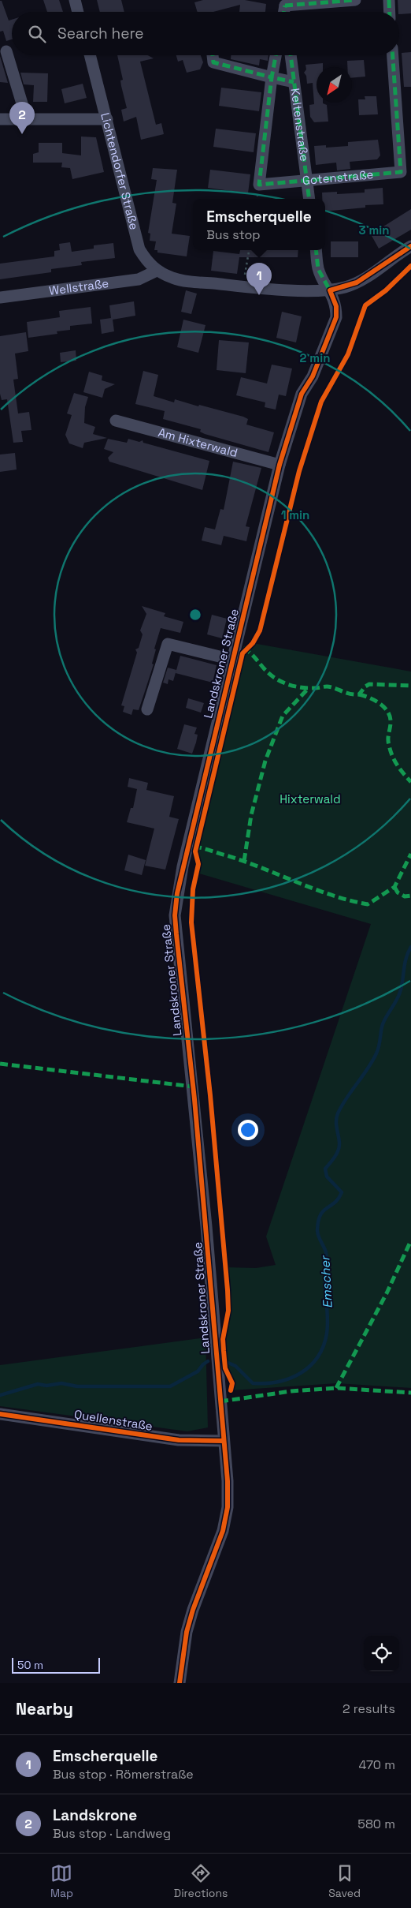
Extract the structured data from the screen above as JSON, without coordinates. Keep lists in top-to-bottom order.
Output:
{
  "streets": {
    "street": [
      "Keltenstraße",
      "Lichtendorfer Straße",
      "Gotenstraße",
      "Wellstraße",
      "Am Hixterwald",
      "Landskroner Straße",
      "Quellenstraße"
    ]
  },
  "crossings": [
    ["Keltenstraße", "Gotenstraße"],
    ["Lichtendorfer Straße", "Wellstraße"],
    ["Lichtendorfer Straße", "Landskroner Straße"],
    ["Am Hixterwald", "Landskroner Straße"],
    ["Landskroner Straße", "Quellenstraße"]
  ],
  "water": ["Emscher"],
  "parks": ["Hixterwald"],
  "scale_bar": "50 m",
  "north": "bottom left",
  "page": {
    "search": "Search here",
    "pins": ["2", "1"],
    "popup": ["Emscherquelle", "Bus stop"],
    "scale": "50 m",
    "heading": ["Nearby", "2 results"],
    "list": [
      {
        "mark": "1",
        "name": "Emscherquelle",
        "note": "Bus stop · Römerstraße",
        "value": "470 m"
      },
      {
        "mark": "2",
        "name": "Landskrone",
        "note": "Bus stop · Landweg",
        "value": "580 m"
      }
    ],
    "nav": ["Map", "Directions", "Saved"]
  },
  "rings": ["3 min", "2 min", "1 min"]
}
